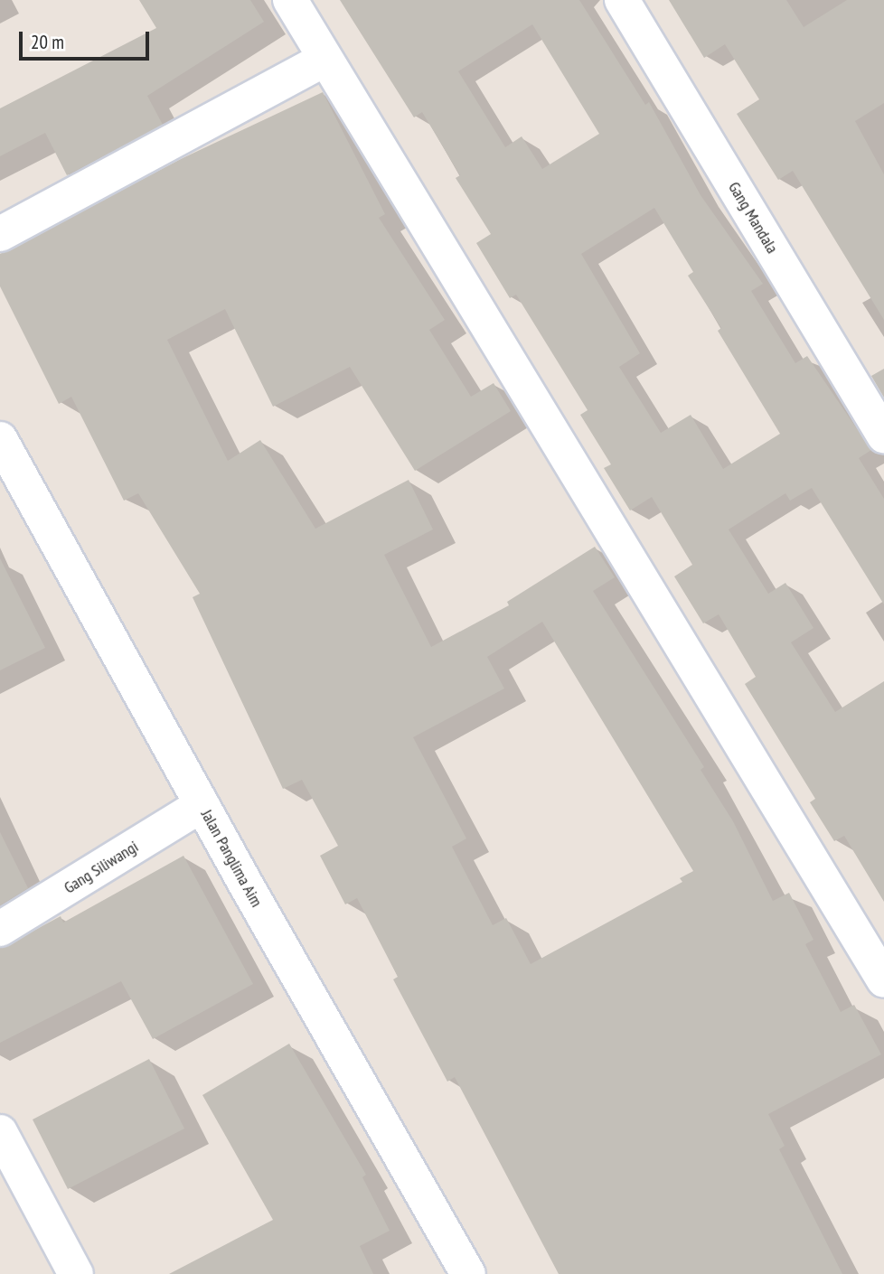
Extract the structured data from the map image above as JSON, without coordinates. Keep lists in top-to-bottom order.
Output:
{
  "streets": {
    "street": ["Gang Mandala", "Jalan Panglima Aim", "Gang Siliwangi"]
  },
  "crossings": [
    ["Jalan Panglima Aim", "Gang Siliwangi"]
  ],
  "scale_bar": "20 m"
}
